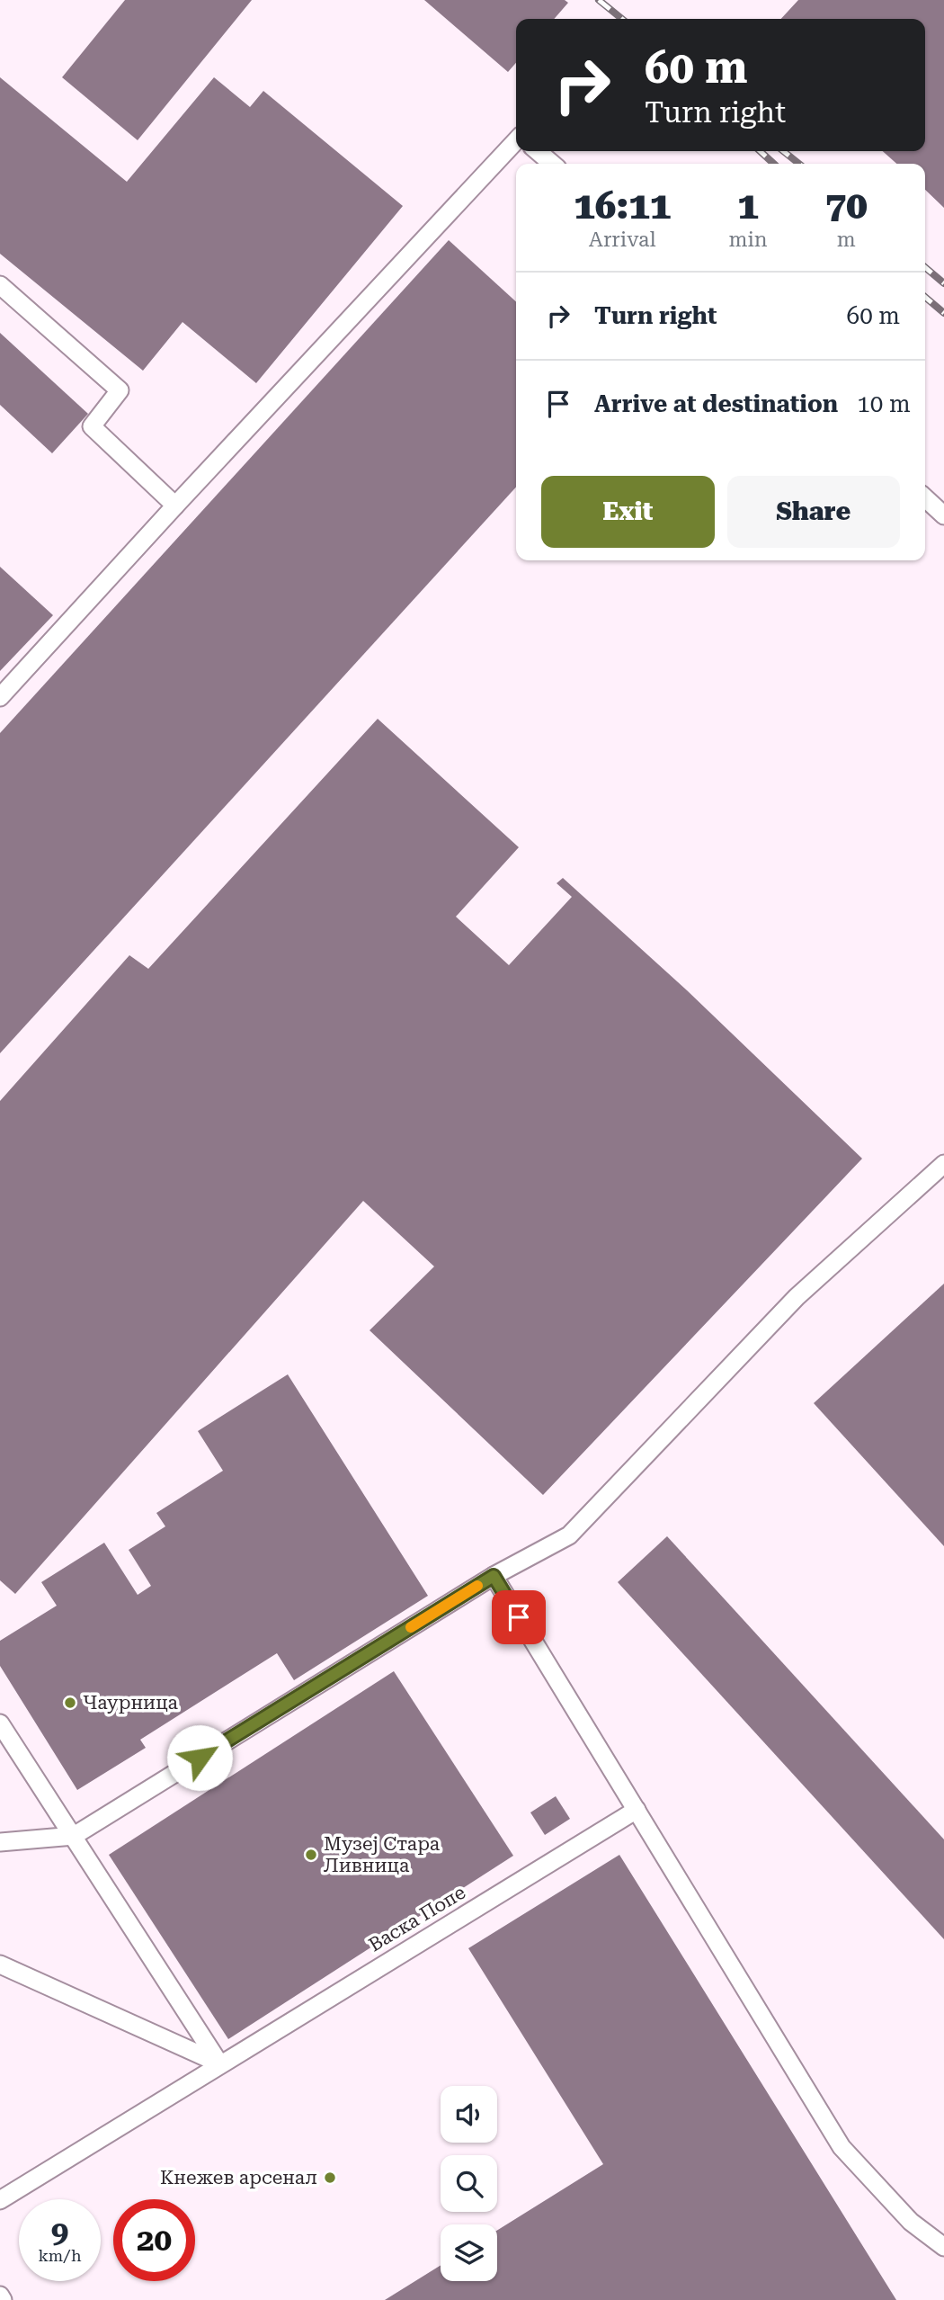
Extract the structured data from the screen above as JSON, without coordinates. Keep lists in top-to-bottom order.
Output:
{
  "streets": {
    "lane": ["Васка Попе"]
  },
  "places": ["Чаурница", "Музеј Стара Ливница", "Кнежев арсенал"],
  "page": {
    "turn": ["60 m", "Turn right"],
    "eta": [
      "16:11",
      "Arrival",
      "1",
      "min",
      "70",
      "m"
    ],
    "list": [
      {
        "name": "Turn right",
        "value": "60 m"
      },
      {
        "name": "Arrive at destination",
        "value": "10 m"
      }
    ],
    "buttons": ["Exit", "Share"],
    "speed": "9 km/h",
    "limit": "20"
  }
}
